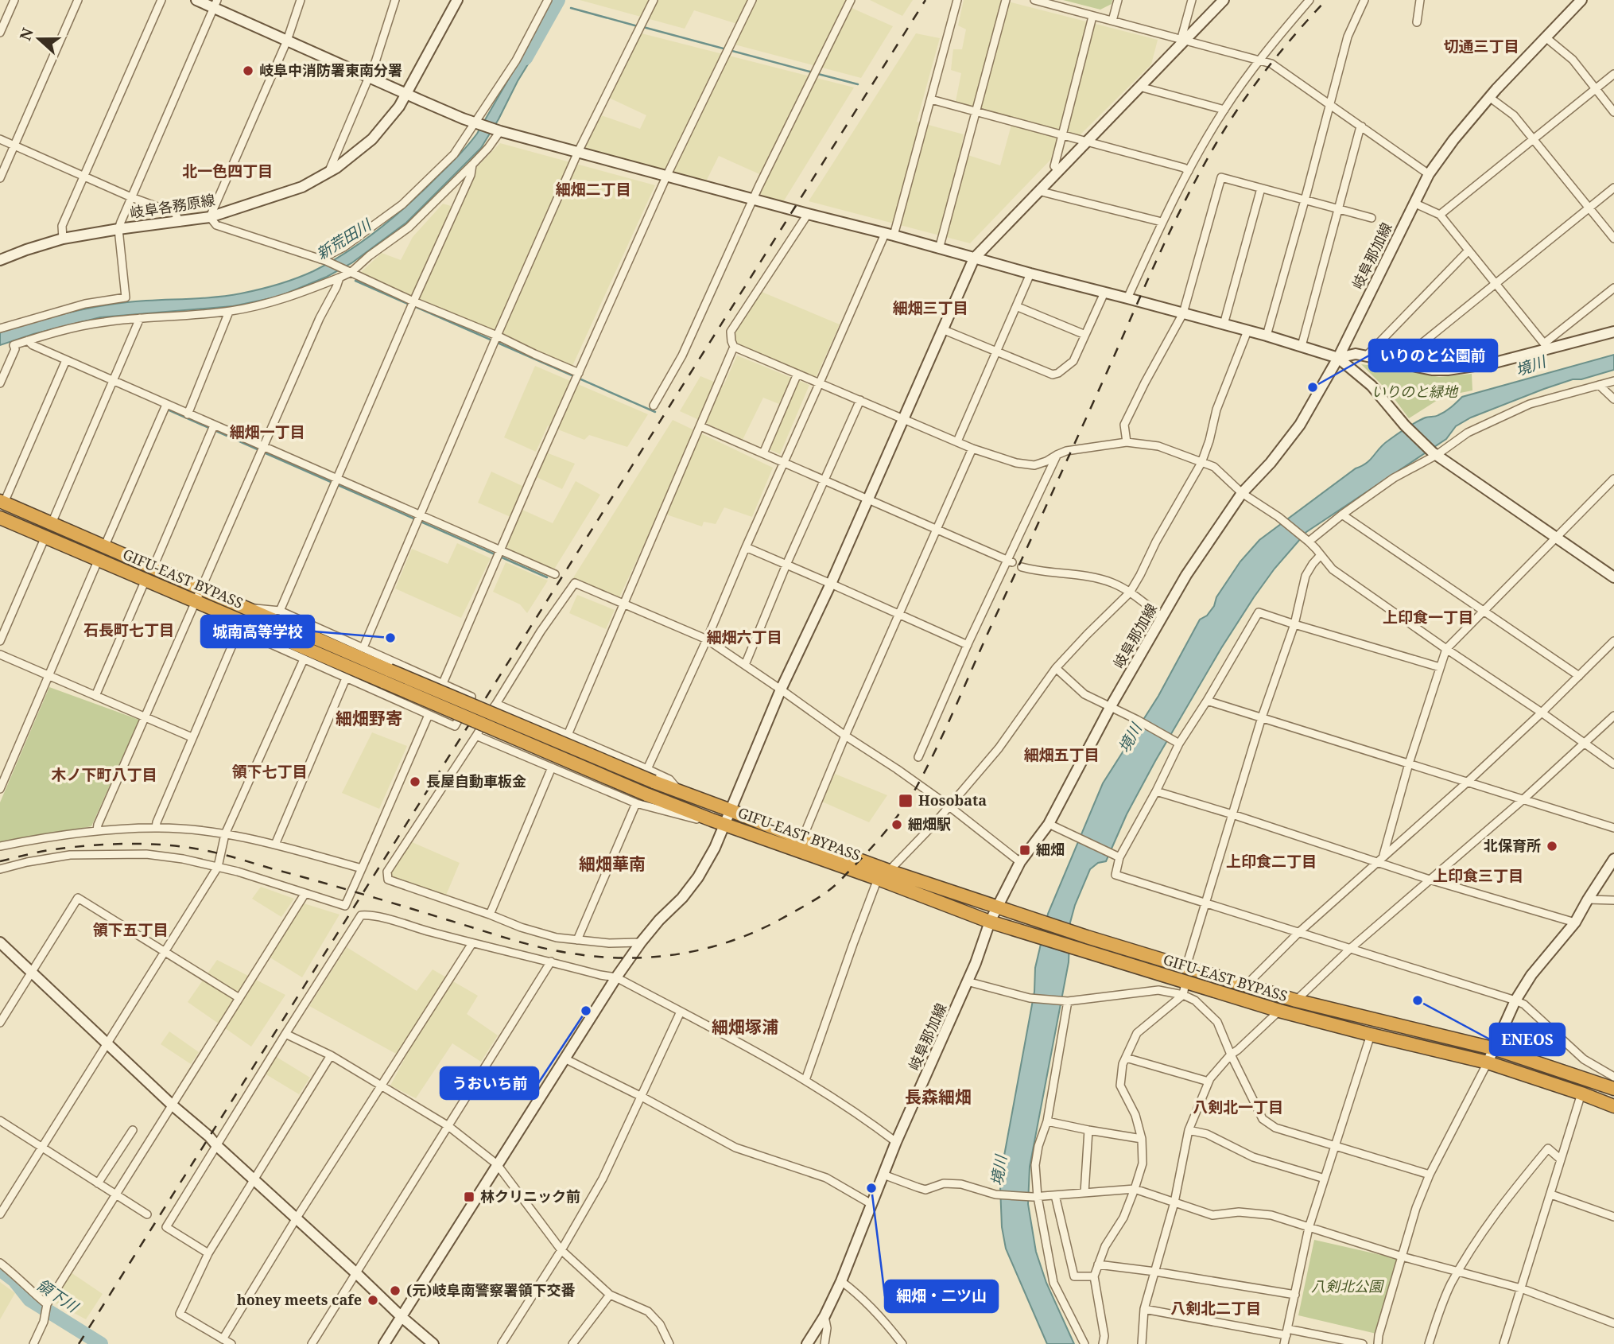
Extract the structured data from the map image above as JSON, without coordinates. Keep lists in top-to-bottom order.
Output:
{
  "streets": {
    "highway": ["GIFU-EAST BYPASS"],
    "street": ["岐阜各務原線", "岐阜那加線"]
  },
  "crossings": [
    ["岐阜那加線", "GIFU-EAST BYPASS"]
  ],
  "districts": [
    "切通三丁目",
    "北一色四丁目",
    "細畑二丁目",
    "細畑三丁目",
    "細畑一丁目",
    "上印食一丁目",
    "石長町七丁目",
    "細畑六丁目",
    "細畑野寄",
    "細畑五丁目",
    "領下七丁目",
    "木ノ下町八丁目",
    "上印食二丁目",
    "細畑華南",
    "上印食三丁目",
    "領下五丁目",
    "細畑塚浦",
    "長森細畑",
    "八剣北一丁目",
    "八剣北二丁目"
  ],
  "water": ["新荒田川", "境川", "領下川"],
  "parks": ["いりのと緑地", "八剣北公園"],
  "places": {
    "other": [
      "岐阜中消防署東南分署",
      "いりのと公園前",
      "城南高等学校",
      "長屋自動車板金",
      "細畑駅",
      "北保育所",
      "ENEOS",
      "うおいち前",
      "細畑・二ツ山",
      "(元)岐阜南警察署領下交番",
      "honey meets cafe"
    ],
    "transit": ["Hosobata", "細畑", "林クリニック前"]
  },
  "north": "left"
}
